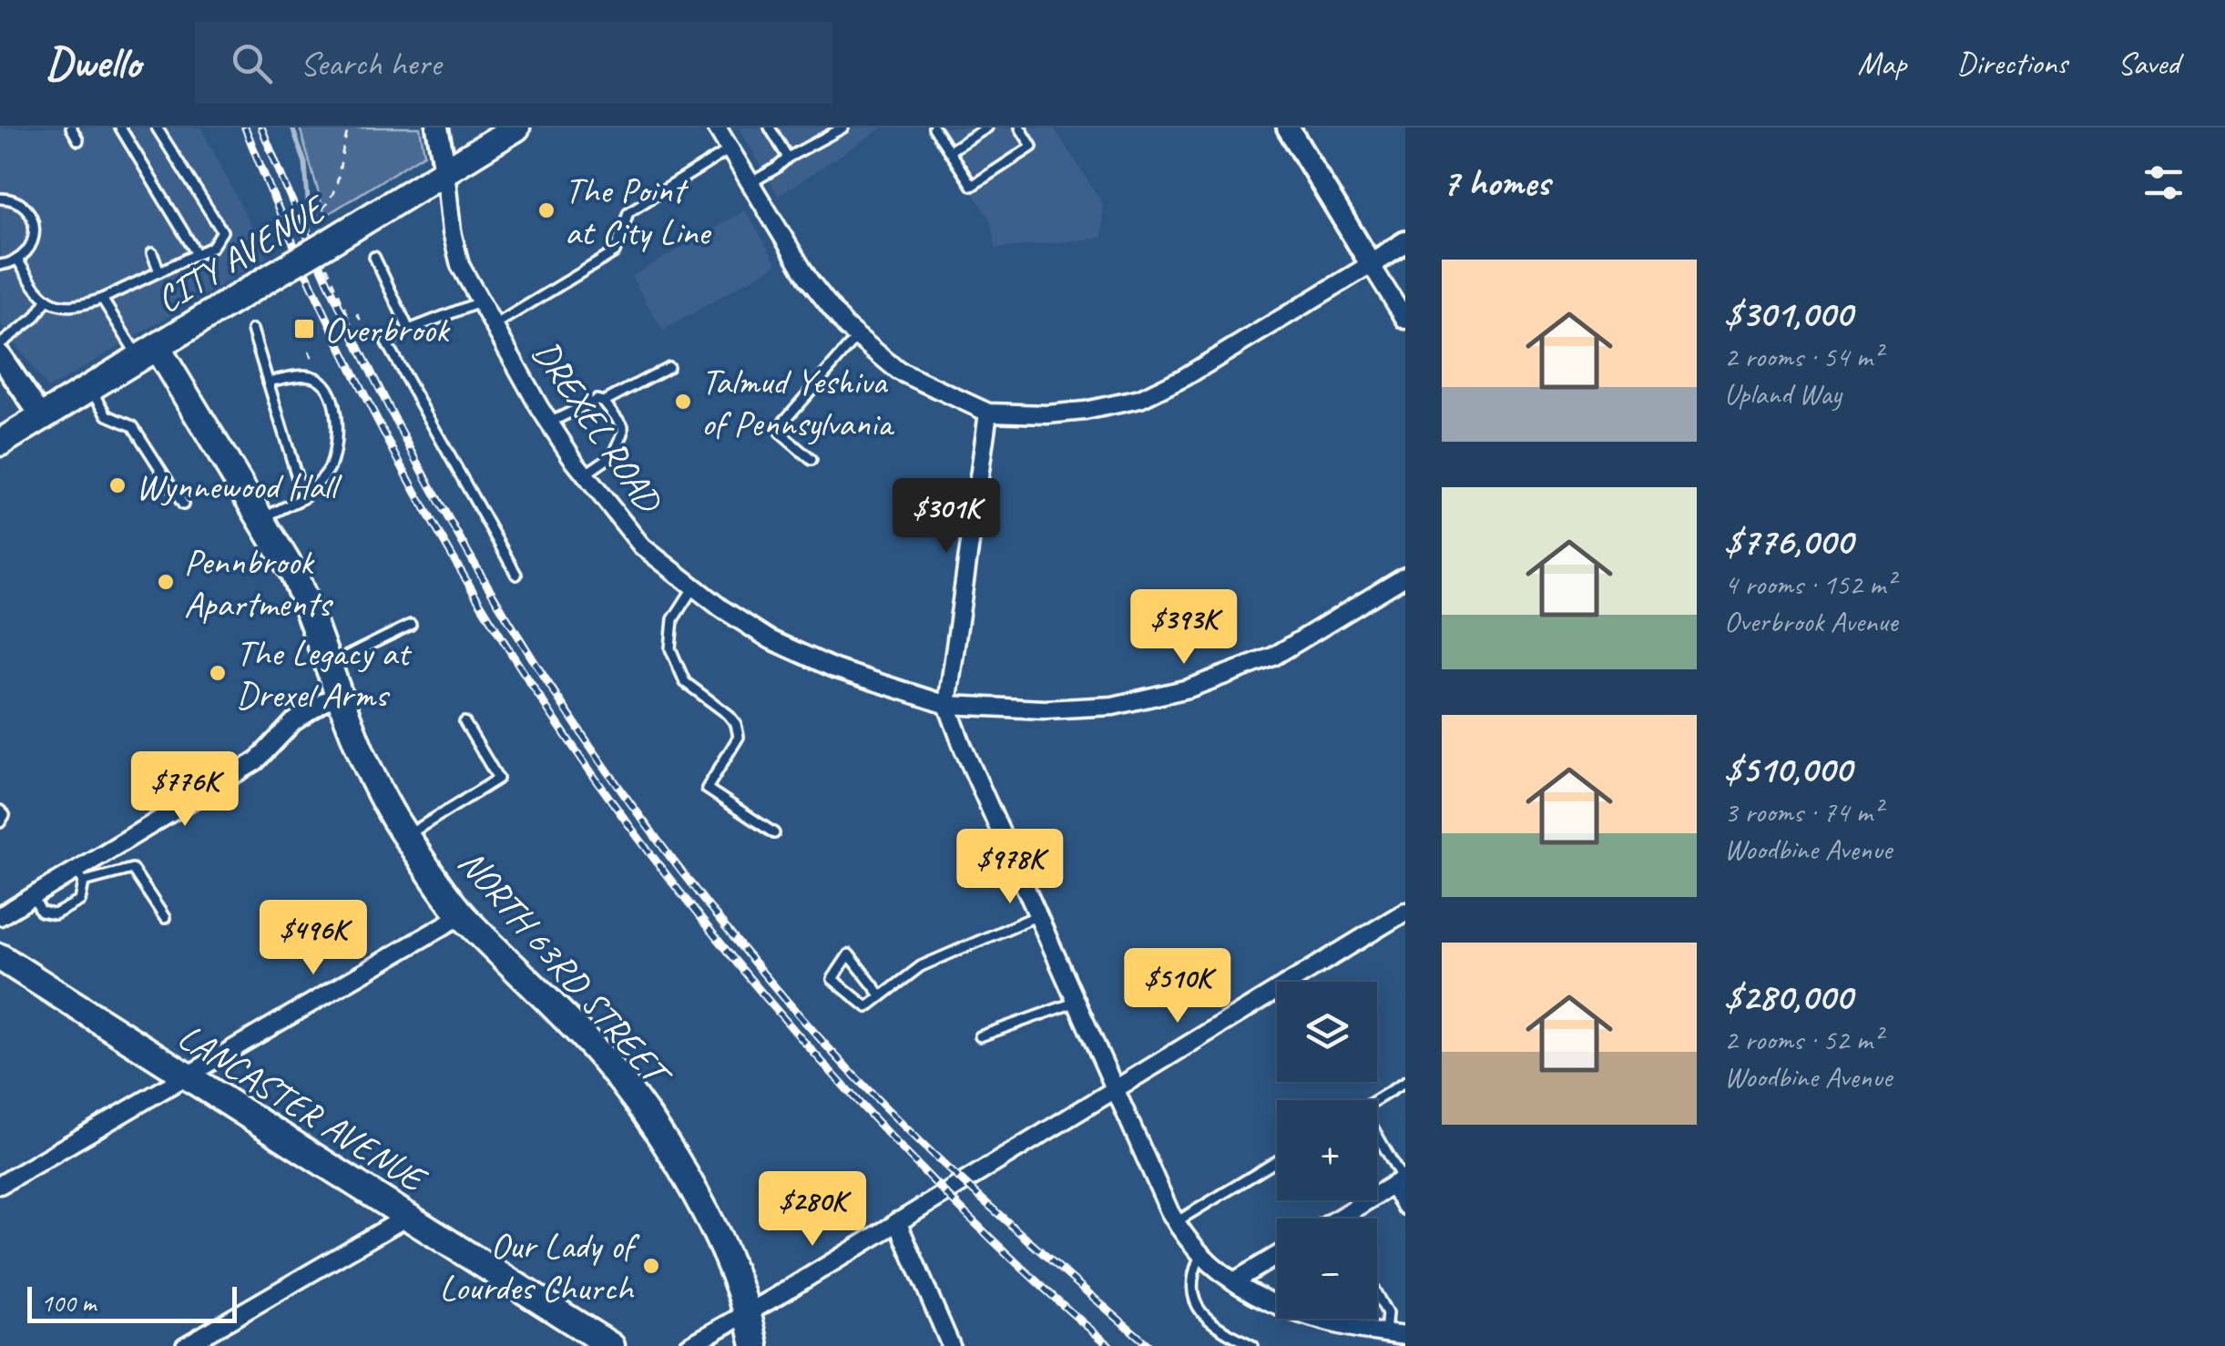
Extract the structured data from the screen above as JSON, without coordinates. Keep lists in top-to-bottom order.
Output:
{
  "streets": {
    "main road": ["CITY AVENUE", "NORTH 63RD STREET", "LANCASTER AVENUE"],
    "street": ["DREXEL ROAD"]
  },
  "crossings": [
    ["CITY AVENUE", "DREXEL ROAD"],
    ["CITY AVENUE", "NORTH 63RD STREET"]
  ],
  "places": {
    "other": [
      "The Point at City Line",
      "Talmud Yeshiva of Pennsylvania",
      "Wynnewood Hall",
      "Pennbrook Apartments",
      "The Legacy at Drexel Arms",
      "Our Lady of Lourdes Church"
    ],
    "transit": ["Overbrook"]
  },
  "scale_bar": "100 m",
  "page": {
    "header": "Dwello",
    "search": "Search here",
    "nav": ["Map", "Directions", "Saved"],
    "heading": "7 homes",
    "list": [
      {
        "name": "$301,000",
        "note": "2 rooms · 54 m² · Upland Way"
      },
      {
        "name": "$776,000",
        "note": "4 rooms · 152 m² · Overbrook Avenue"
      },
      {
        "name": "$510,000",
        "note": "3 rooms · 74 m² · Woodbine Avenue"
      },
      {
        "name": "$280,000",
        "note": "2 rooms · 52 m² · Woodbine Avenue"
      }
    ],
    "price": [
      "$301K",
      "$393K",
      "$776K",
      "$978K",
      "$496K",
      "$510K",
      "$280K"
    ],
    "map_buttons": ["+", "−"],
    "scale": "100 m"
  }
}
